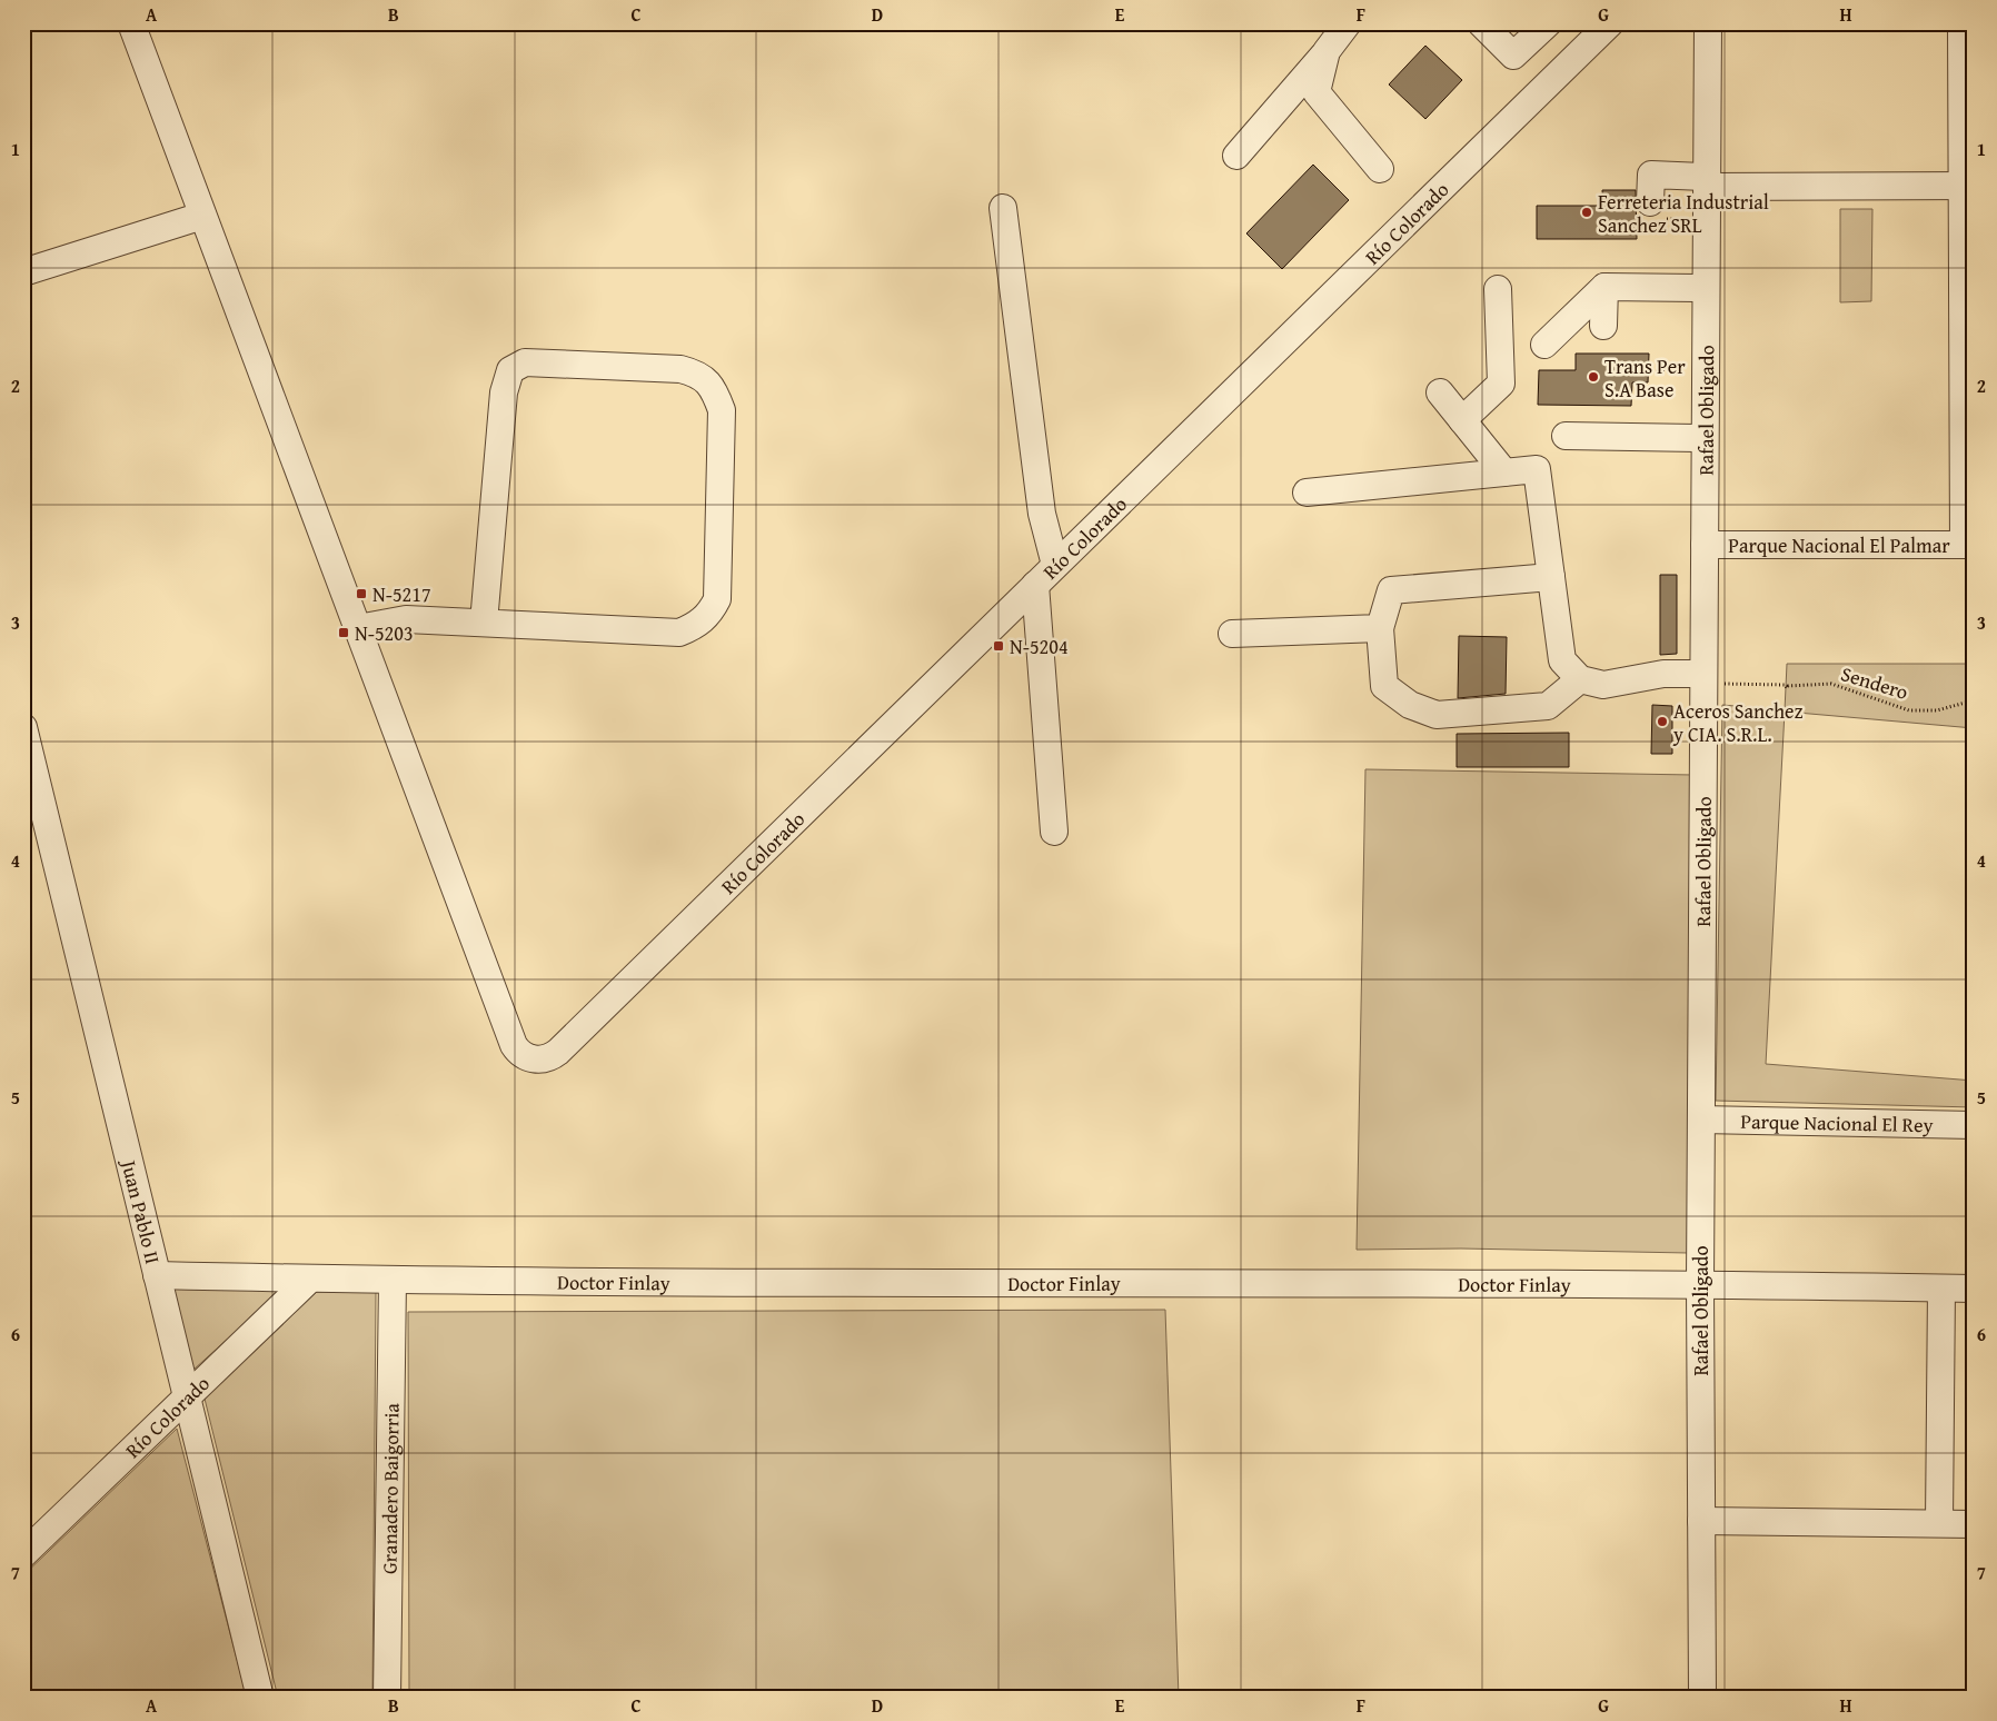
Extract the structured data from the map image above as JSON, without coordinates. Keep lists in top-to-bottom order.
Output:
{
  "streets": {
    "street": [
      "Río Colorado",
      "Rafael Obligado",
      "Parque Nacional El Palmar",
      "Parque Nacional El Rey",
      "Juan Pablo II",
      "Doctor Finlay",
      "Granadero Baigorria"
    ],
    "path": ["Sendero"]
  },
  "crossings": [
    ["Río Colorado", "Juan Pablo II"],
    ["Río Colorado", "Doctor Finlay"],
    ["Rafael Obligado", "Parque Nacional El Palmar"],
    ["Rafael Obligado", "Sendero"],
    ["Rafael Obligado", "Parque Nacional El Rey"],
    ["Rafael Obligado", "Doctor Finlay"],
    ["Juan Pablo II", "Doctor Finlay"],
    ["Doctor Finlay", "Granadero Baigorria"]
  ],
  "places": {
    "other": ["Ferreteria Industrial Sanchez SRL", "Trans Per S.A Base", "Aceros Sanchez y CIA. S.R.L."],
    "transit": ["N-5217", "N-5203", "N-5204"]
  },
  "grid": {
    "columns": [
      "A",
      "B",
      "C",
      "D",
      "E",
      "F",
      "G",
      "H"
    ],
    "rows": [
      "1",
      "2",
      "3",
      "4",
      "5",
      "6",
      "7"
    ]
  }
}
